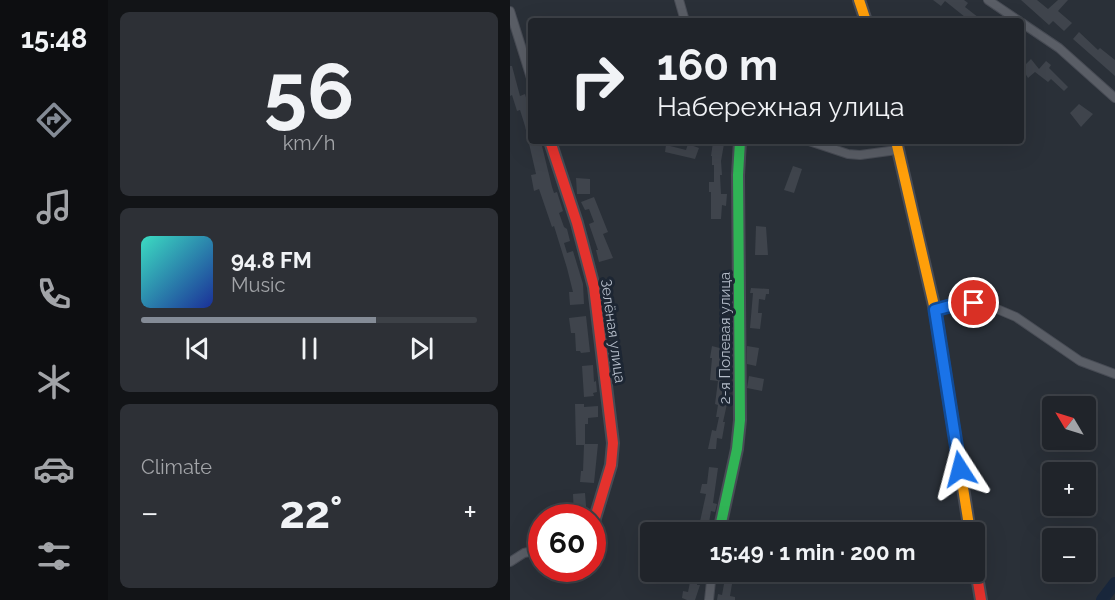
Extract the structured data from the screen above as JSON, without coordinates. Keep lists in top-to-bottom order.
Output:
{
  "streets": {
    "street": ["Зелёная улица", "2-я Полевая улица"]
  },
  "north": "top left",
  "page": {
    "tabs": "15:48",
    "tile": [
      ["56", "km/h"],
      "Climate"
    ],
    "turn": ["160 m", "Набережная улица"],
    "song": ["94.8 FM", "Music"],
    "map_buttons": ["+", "−"],
    "heat": ["−", "22°", "+"],
    "limit": "60",
    "trip": "15:49 · 1 min · 200 m"
  }
}
